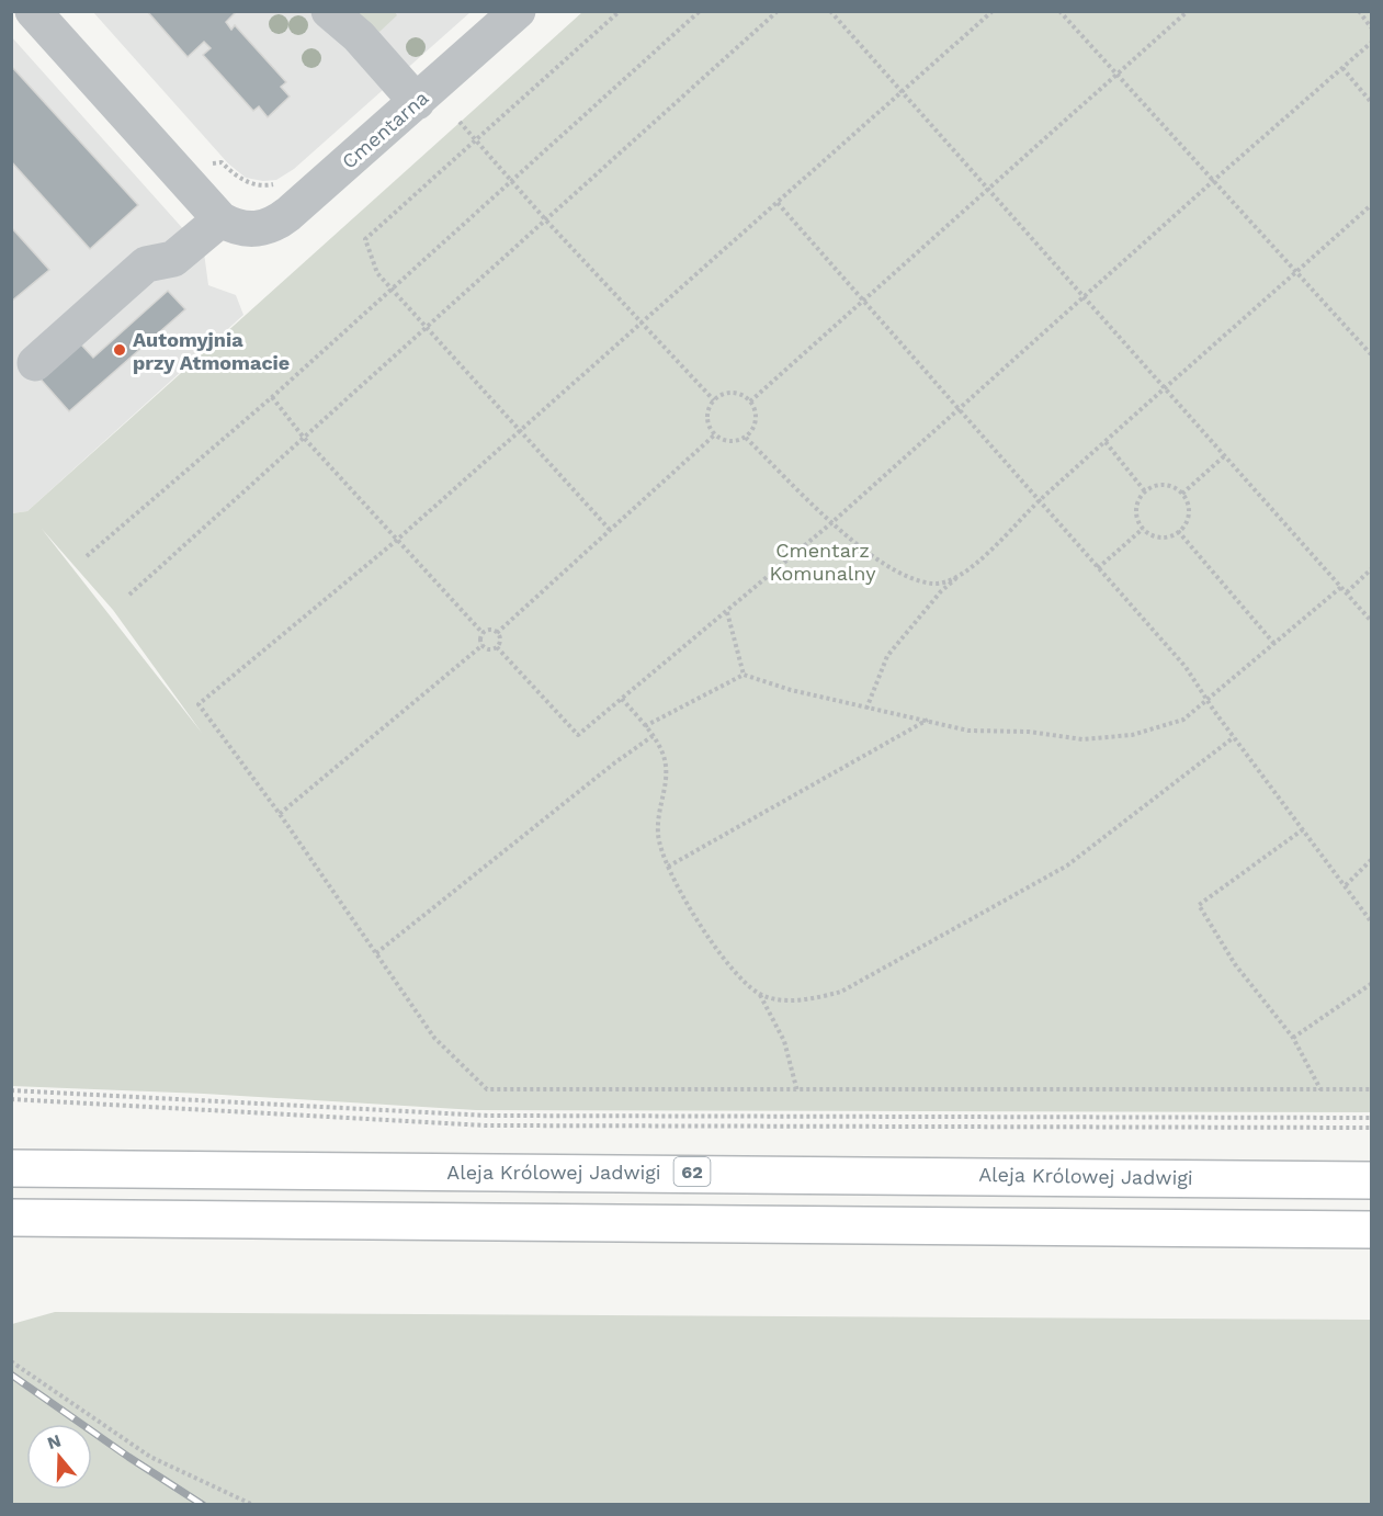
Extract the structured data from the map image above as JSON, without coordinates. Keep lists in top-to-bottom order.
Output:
{
  "streets": {
    "main road": ["Aleja Królowej Jadwigi", "62"],
    "street": ["Cmentarna"]
  },
  "parks": ["Cmentarz Komunalny"],
  "places": ["Automyjnia przy Atmomacie"],
  "north": "top"
}
